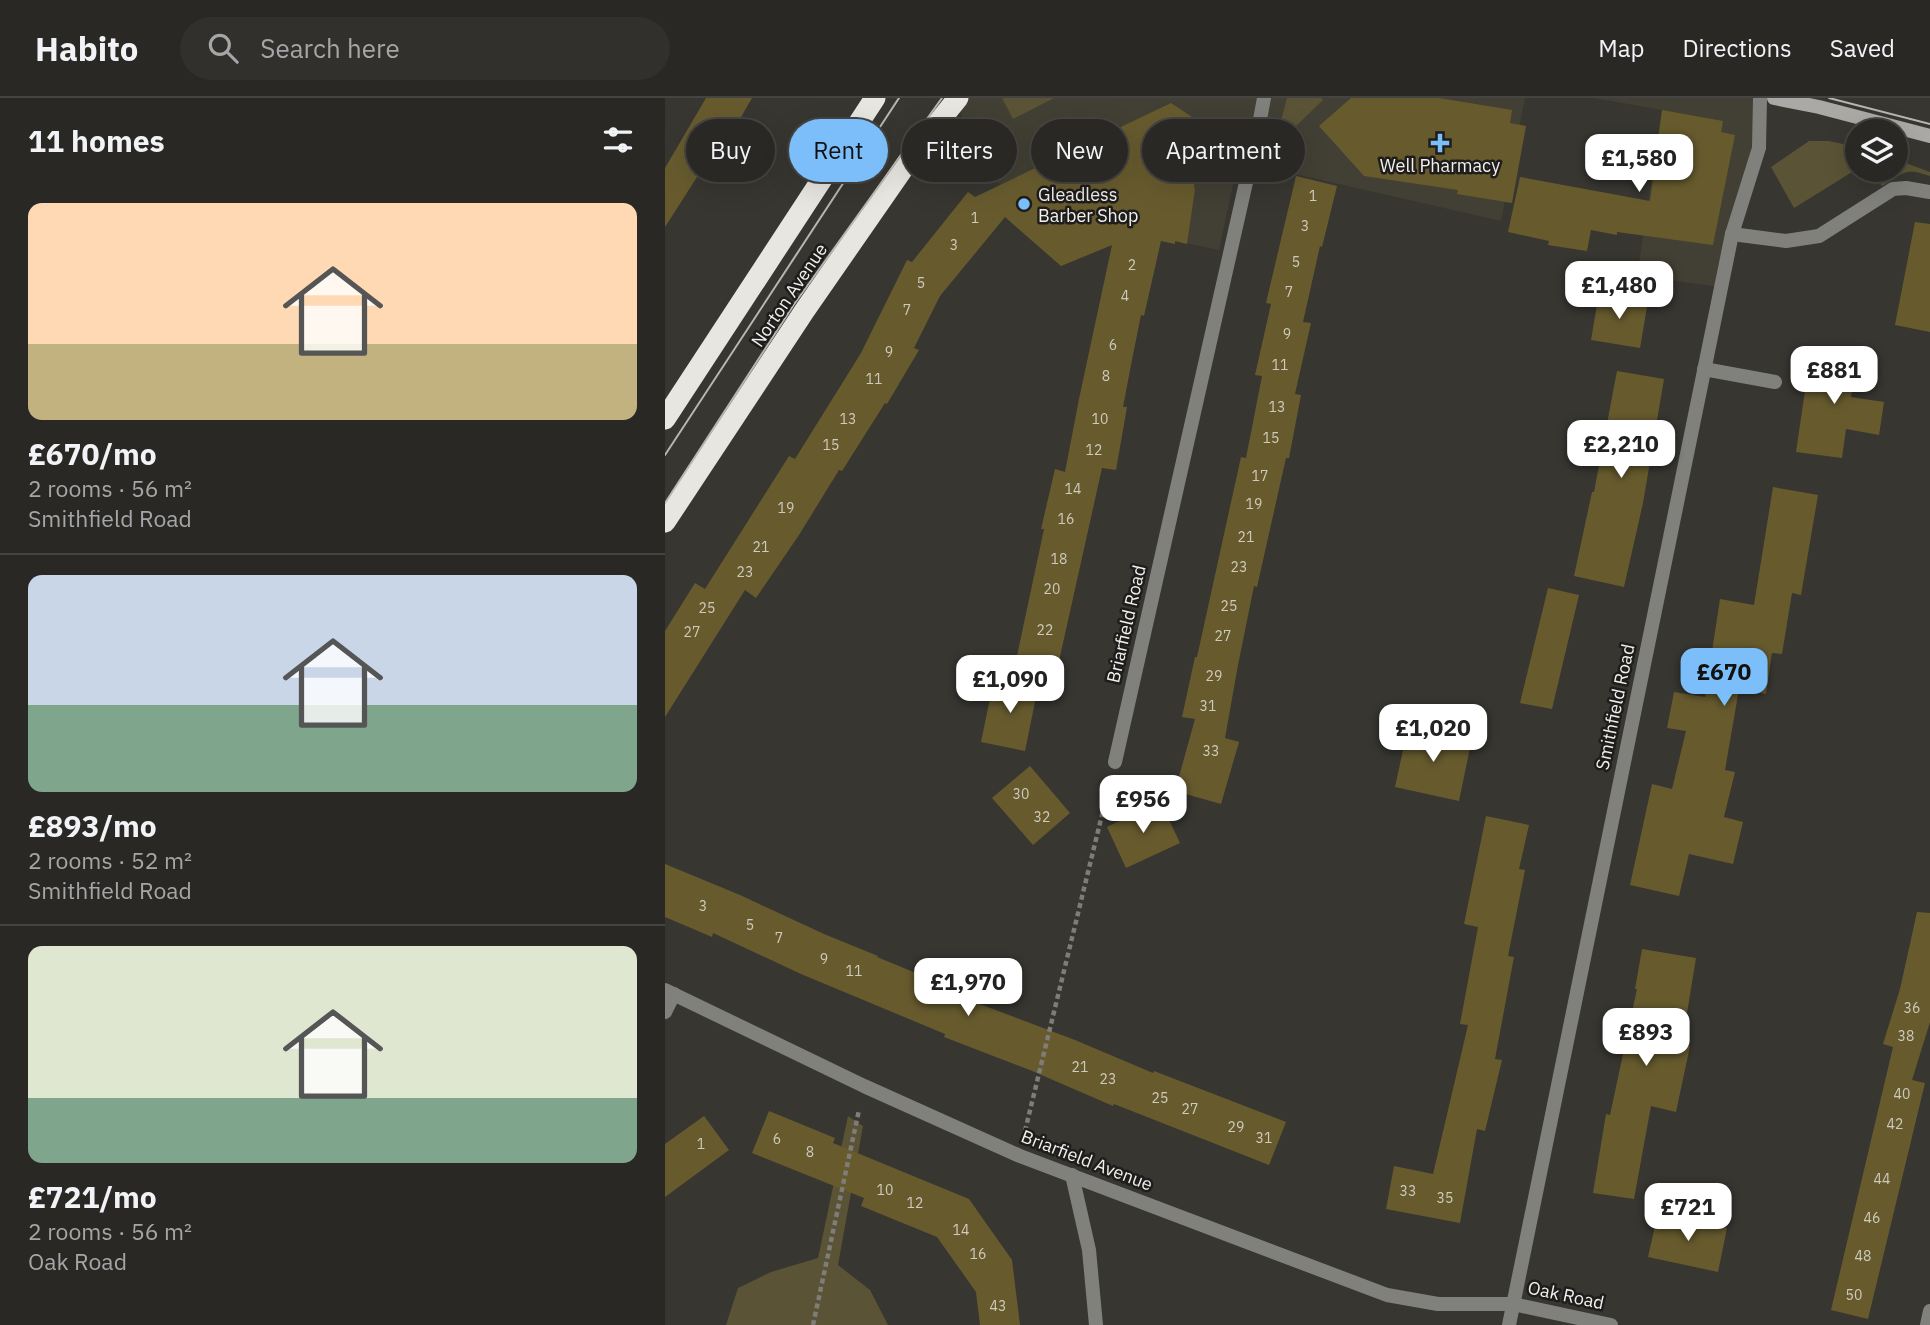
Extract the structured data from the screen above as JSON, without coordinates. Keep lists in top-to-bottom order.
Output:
{
  "streets": {
    "highway": ["Norton Avenue"],
    "street": [
      "Briarfield Road",
      "Smithfield Road",
      "Briarfield Avenue",
      "Oak Road"
    ]
  },
  "crossings": [
    ["Smithfield Road", "Briarfield Avenue"],
    ["Smithfield Road", "Oak Road"],
    ["Briarfield Avenue", "Oak Road"]
  ],
  "places": {
    "health": ["Well Pharmacy"],
    "other": ["Gleadless Barber Shop"]
  },
  "house_numbers": [
    "1",
    "1",
    "3",
    "3",
    "5",
    "2",
    "5",
    "7",
    "4",
    "7",
    "9",
    "6",
    "9",
    "11",
    "8",
    "11",
    "13",
    "13",
    "10",
    "15",
    "15",
    "12",
    "17",
    "14",
    "19",
    "19",
    "16",
    "21",
    "21",
    "18",
    "23",
    "23",
    "20",
    "25",
    "25",
    "22",
    "27",
    "27",
    "29",
    "31",
    "33",
    "30",
    "32",
    "3",
    "5",
    "7",
    "9",
    "11",
    "36",
    "38",
    "21",
    "23",
    "40",
    "25",
    "27",
    "42",
    "29",
    "31",
    "6",
    "1",
    "8",
    "44",
    "10",
    "33",
    "35",
    "12",
    "46",
    "14",
    "16",
    "48",
    "50",
    "43"
  ],
  "page": {
    "header": "Habito",
    "search": "Search here",
    "nav": ["Map", "Directions", "Saved"],
    "heading": "11 homes",
    "chip": [
      "Buy",
      "Rent",
      "Filters",
      "New",
      "Apartment"
    ],
    "price": [
      "£1,580",
      "£1,480",
      "£881",
      "£2,210",
      "£670",
      "£1,090",
      "£1,020",
      "£956",
      "£1,970",
      "£893",
      "£721"
    ],
    "list": [
      {
        "name": "£670/mo",
        "note": "2 rooms · 56 m² · Smithfield Road"
      },
      {
        "name": "£893/mo",
        "note": "2 rooms · 52 m² · Smithfield Road"
      },
      {
        "name": "£721/mo",
        "note": "2 rooms · 56 m² · Oak Road"
      }
    ]
  }
}
